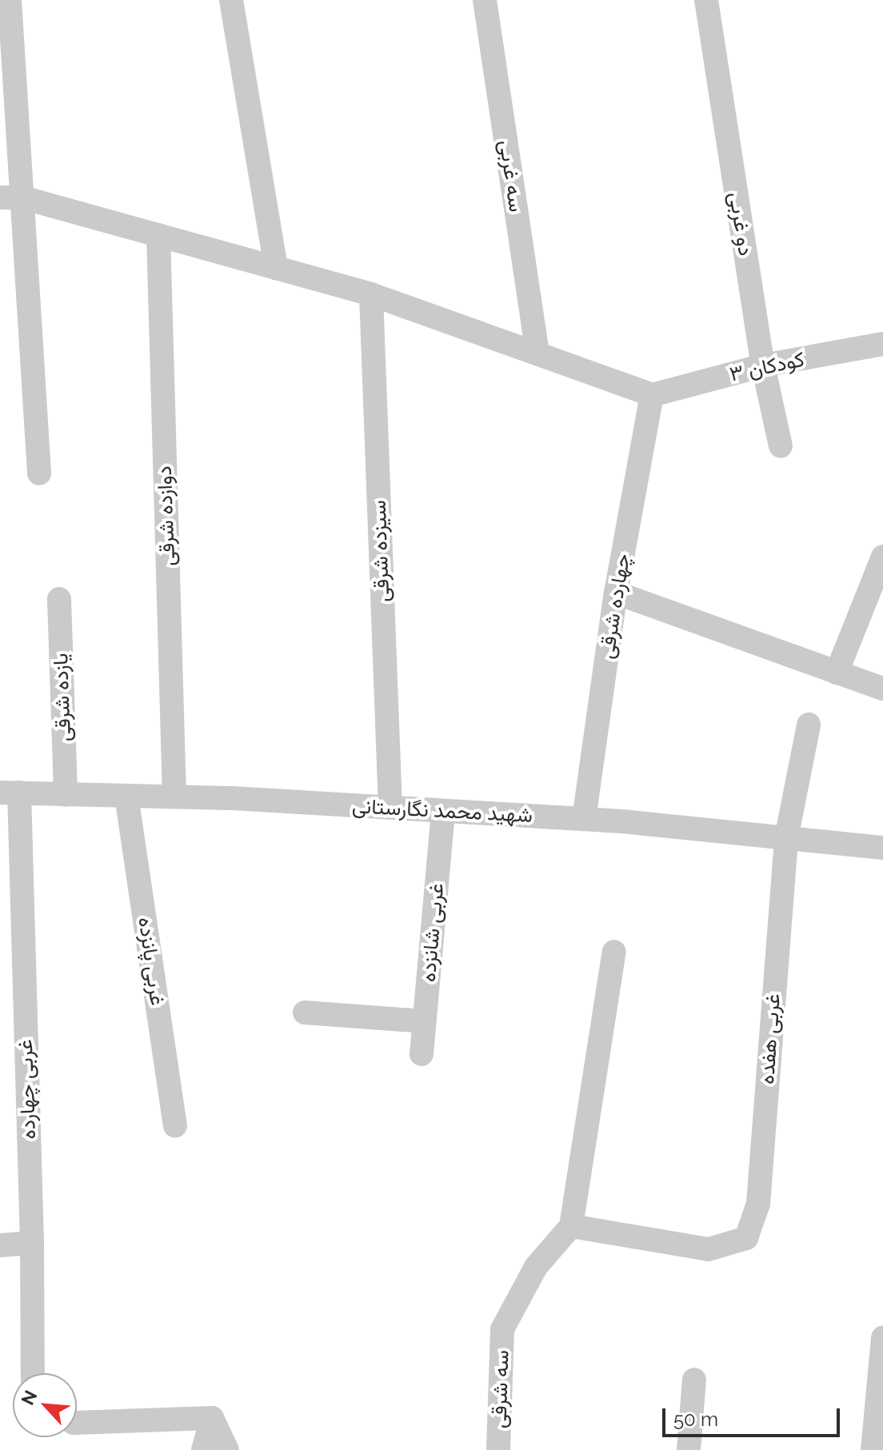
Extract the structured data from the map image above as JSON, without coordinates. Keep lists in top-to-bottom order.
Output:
{
  "streets": {
    "street": [
      "سه غربی",
      "دو غربی",
      "کودکان ۳",
      "دوازده شرقی",
      "سیزده شرقی",
      "چهارده شرقی",
      "یازده شرقی",
      "شهید محمد نگارستانی",
      "غربی شانزده",
      "غربی پانزده",
      "غربی هفده",
      "غربی چهارده",
      "سه شرقی"
    ]
  },
  "crossings": [
    ["دو غربی", "کودکان ۳"],
    ["کودکان ۳", "چهارده شرقی"],
    ["دوازده شرقی", "شهید محمد نگارستانی"],
    ["سیزده شرقی", "شهید محمد نگارستانی"],
    ["چهارده شرقی", "شهید محمد نگارستانی"],
    ["یازده شرقی", "شهید محمد نگارستانی"],
    ["شهید محمد نگارستانی", "غربی شانزده"],
    ["شهید محمد نگارستانی", "غربی پانزده"],
    ["شهید محمد نگارستانی", "غربی هفده"],
    ["شهید محمد نگارستانی", "غربی چهارده"],
    ["غربی هفده", "سه شرقی"]
  ],
  "scale_bar": "50 m",
  "north": "top left"
}
